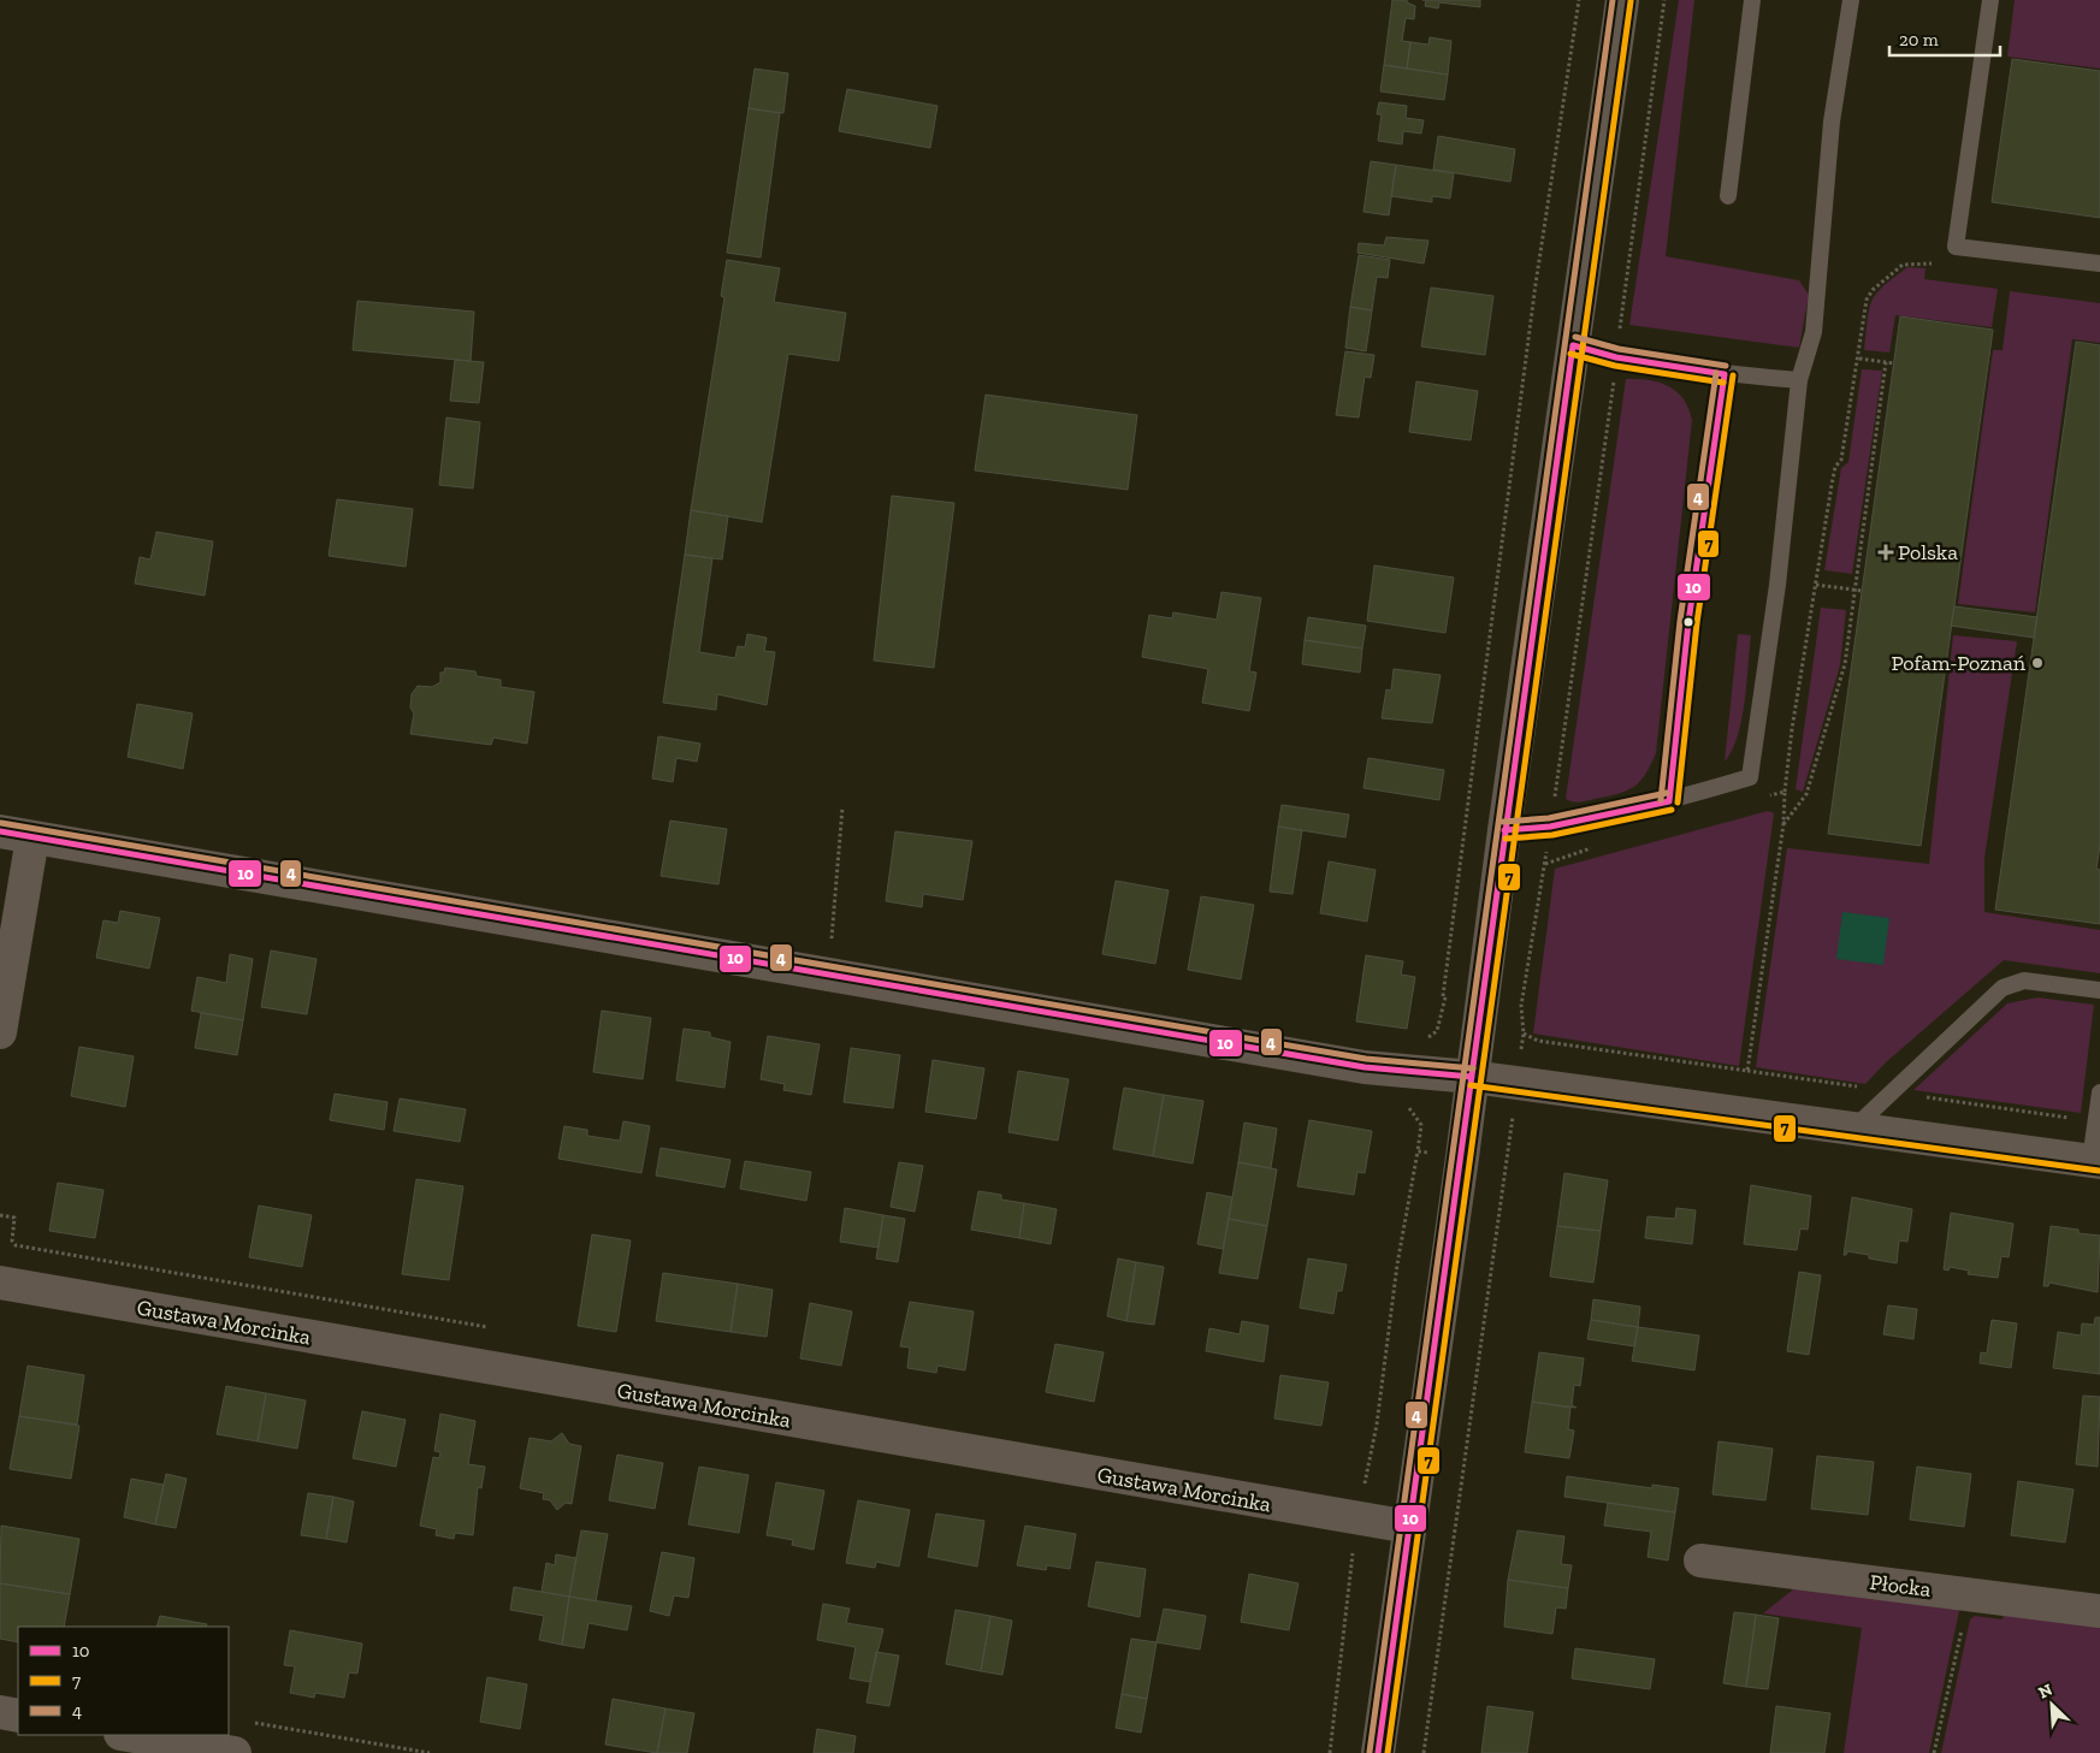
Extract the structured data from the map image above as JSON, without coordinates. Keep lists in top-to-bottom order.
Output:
{
  "streets": {
    "street": ["Gustawa Morcinka", "Płocka"]
  },
  "places": {
    "health": ["Polska"],
    "other": ["Pofam-Poznań"]
  },
  "lines": ["transit line 4", "transit line 7", "transit line 10"],
  "legend": ["10", "7", "4"],
  "scale_bar": "20 m",
  "north": "top left"
}
